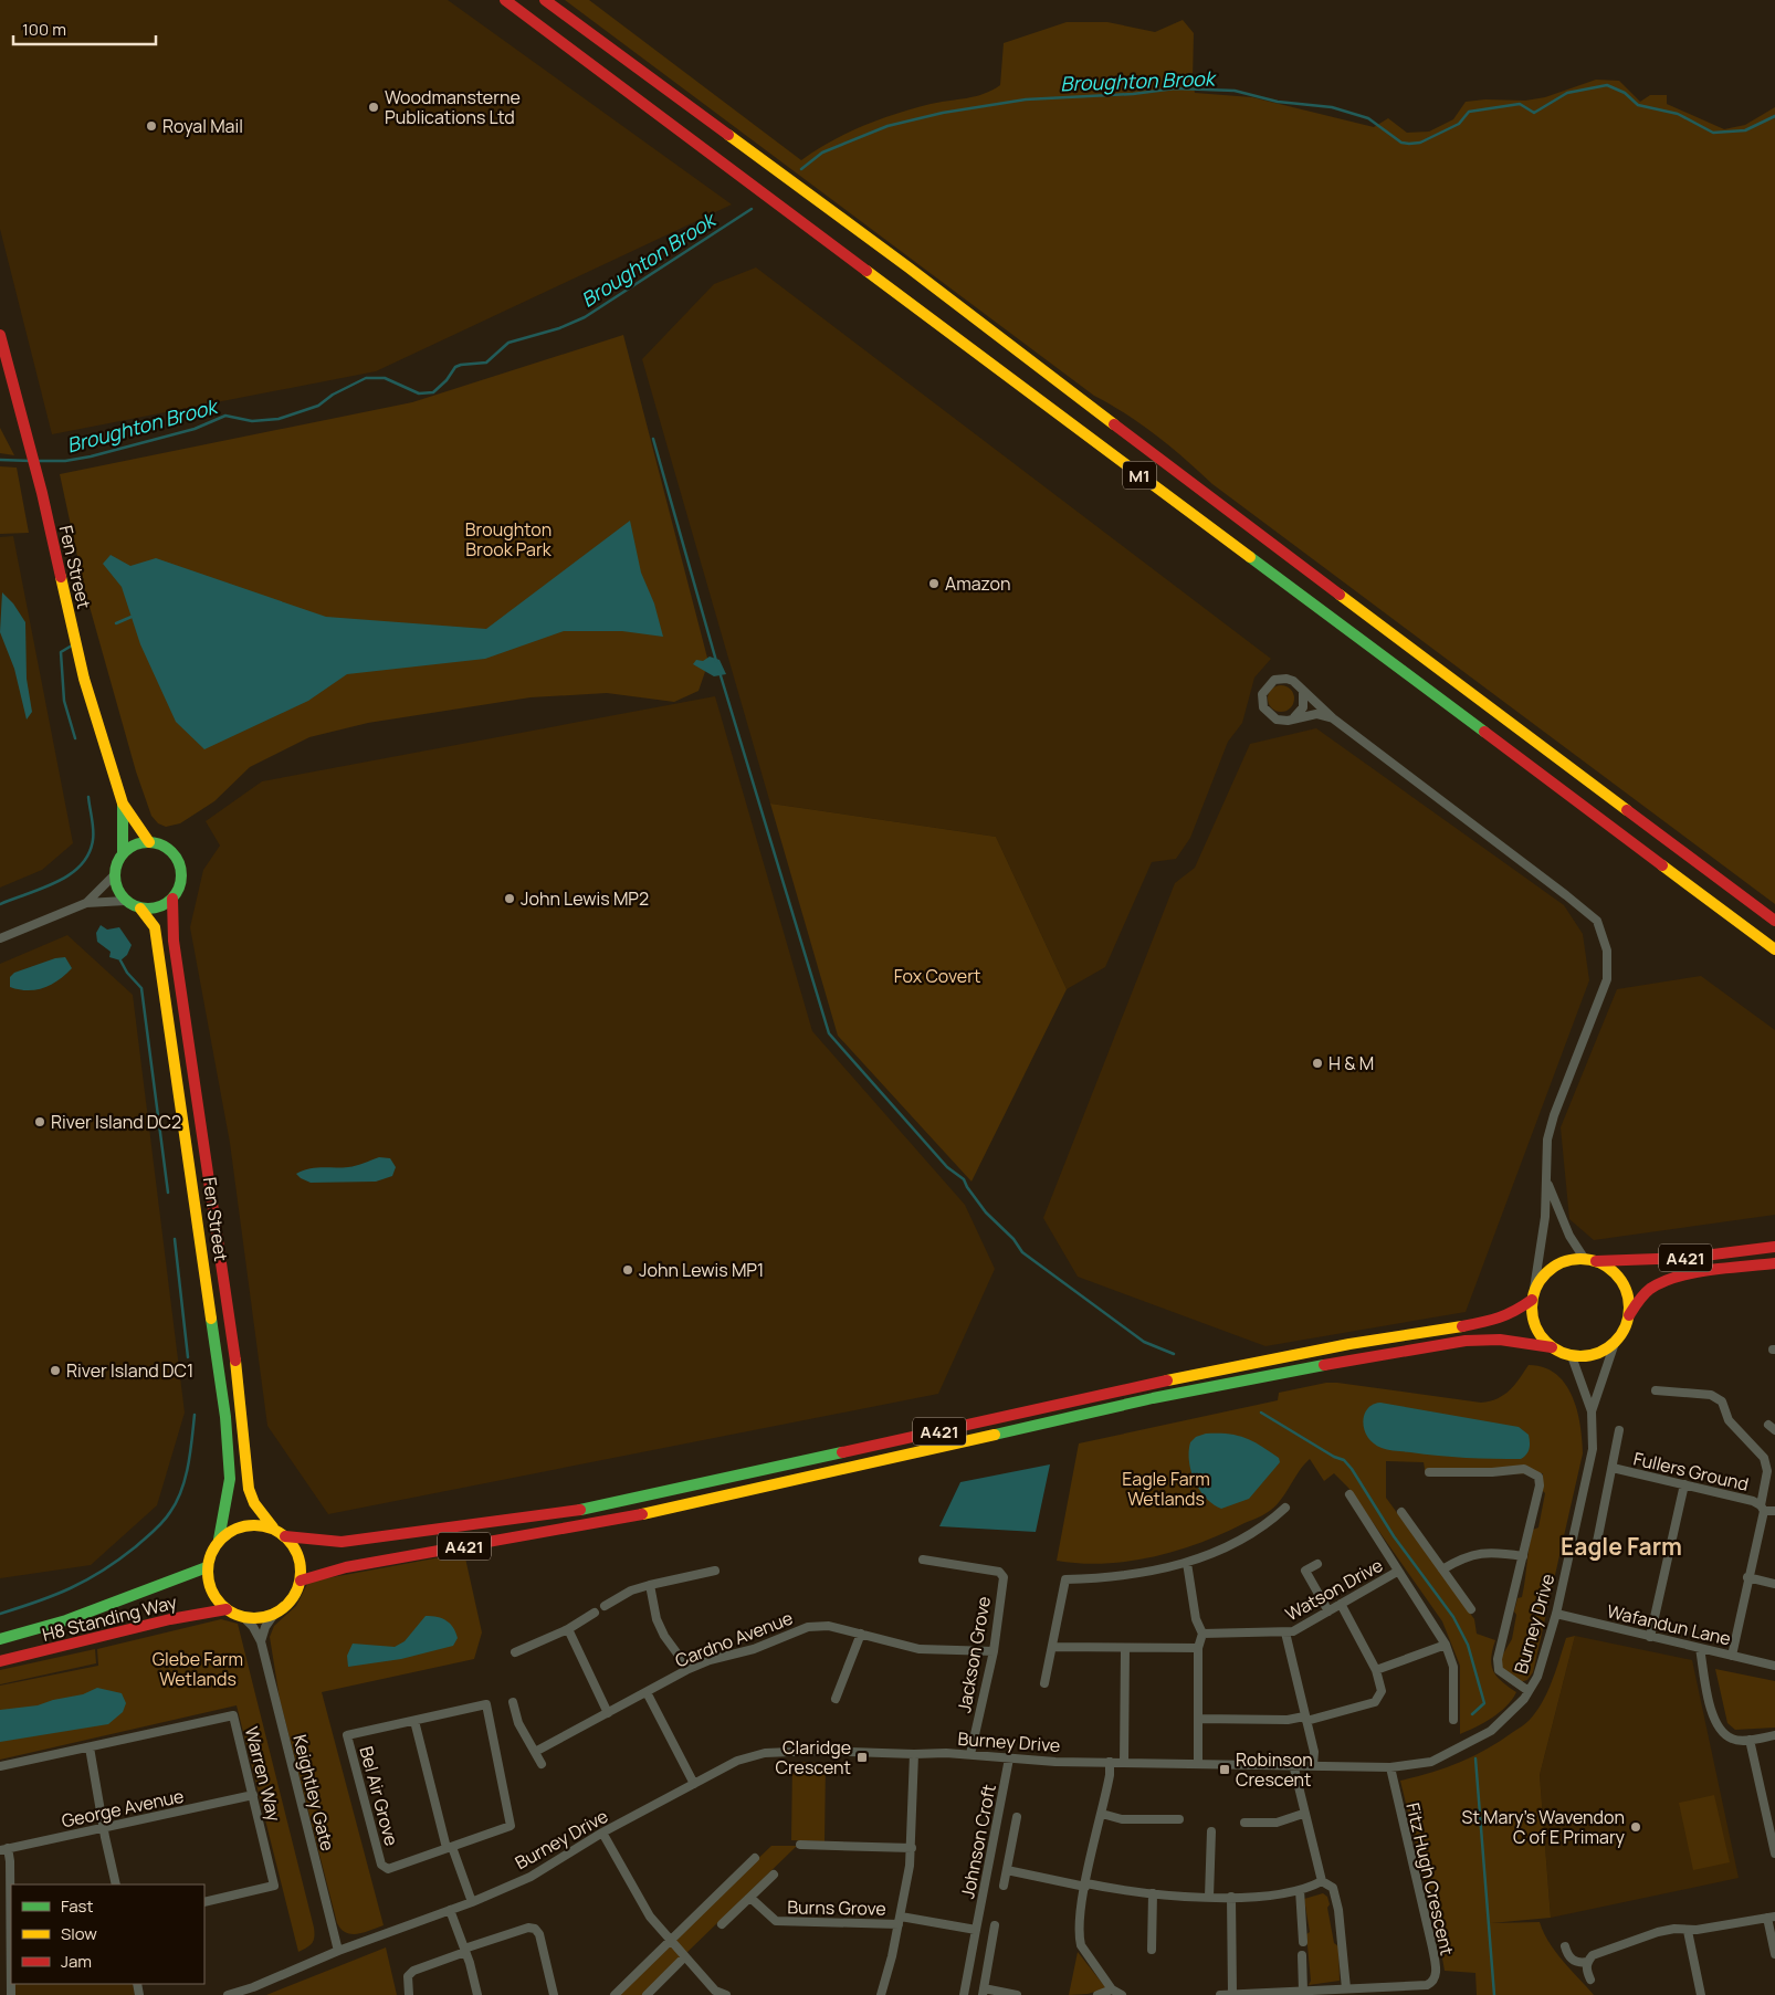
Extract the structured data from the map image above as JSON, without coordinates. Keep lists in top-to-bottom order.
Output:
{
  "streets": {
    "main road": [
      "M1",
      "Fen Street",
      "A421",
      "H8 Standing Way"
    ],
    "street": [
      "Fullers Ground",
      "Watson Drive",
      "Burney Drive",
      "Wafandun Lane",
      "Cardno Avenue",
      "Jackson Grove",
      "Warren Way",
      "Keightley Gate",
      "Bel Air Grove",
      "George Avenue",
      "Johnson Croft",
      "Fitz Hugh Crescent",
      "Burns Grove"
    ]
  },
  "crossings": [
    ["Fen Street", "A421"],
    ["Fen Street", "H8 Standing Way"],
    ["Fen Street", "Keightley Gate"],
    ["A421", "H8 Standing Way"],
    ["A421", "Keightley Gate"],
    ["H8 Standing Way", "Keightley Gate"],
    ["Burney Drive", "Wafandun Lane"],
    ["Burney Drive", "Jackson Grove"],
    ["Burney Drive", "Keightley Gate"],
    ["Burney Drive", "Johnson Croft"],
    ["Burney Drive", "Fitz Hugh Crescent"],
    ["Cardno Avenue", "Jackson Grove"],
    ["Warren Way", "George Avenue"]
  ],
  "districts": ["Eagle Farm"],
  "water": ["Broughton Brook"],
  "parks": [
    "Broughton Brook Park",
    "Fox Covert",
    "Eagle Farm Wetlands",
    "Glebe Farm Wetlands"
  ],
  "places": {
    "other": [
      "Woodmansterne Publications Ltd",
      "Royal Mail",
      "Amazon",
      "John Lewis MP2",
      "H & M",
      "River Island DC2",
      "John Lewis MP1",
      "River Island DC1",
      "St Mary's Wavendon C of E Primary"
    ],
    "transit": ["Claridge Crescent", "Robinson Crescent"]
  },
  "legend": ["Fast", "Slow", "Jam"],
  "scale_bar": "100 m"
}
